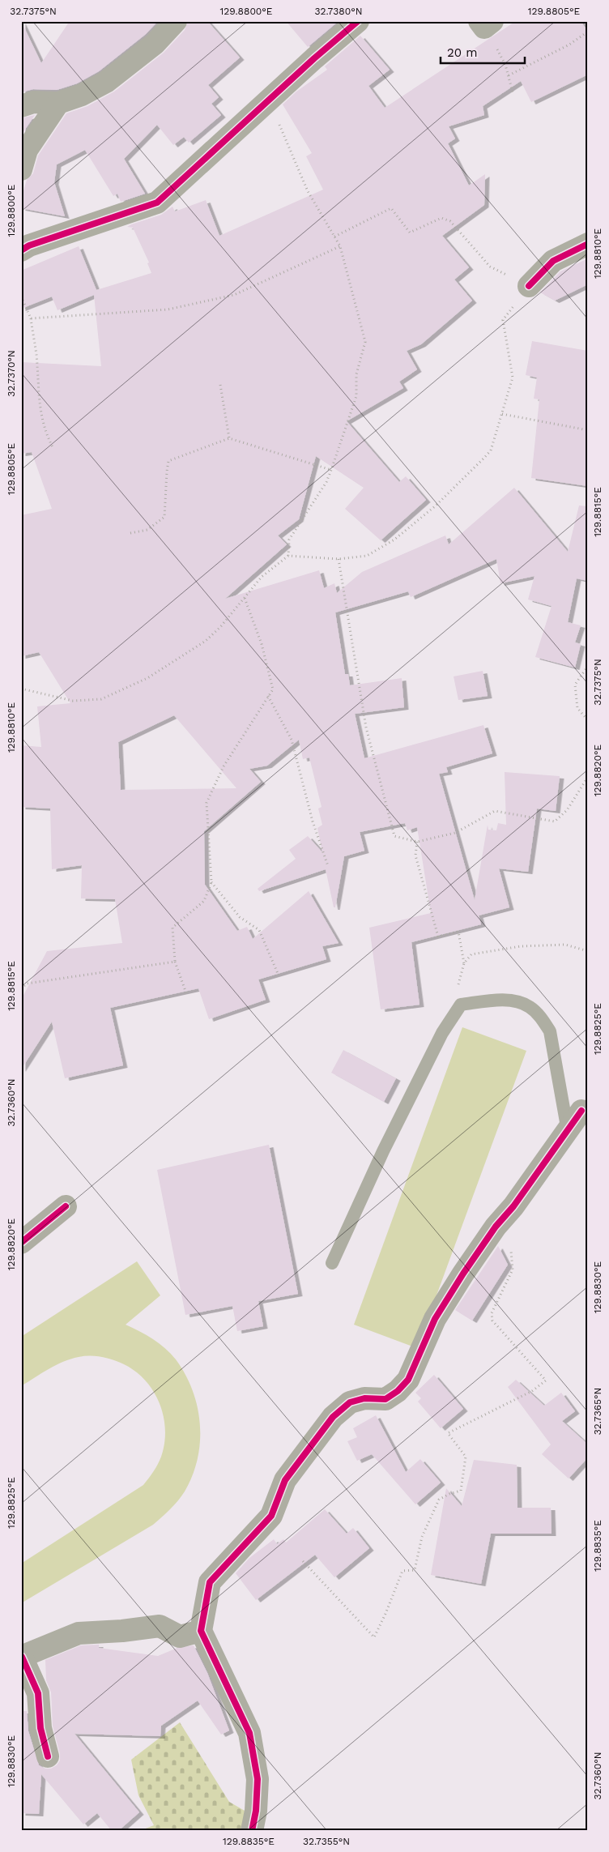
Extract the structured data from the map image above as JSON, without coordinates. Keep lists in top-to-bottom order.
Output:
{
  "scale_bar": "20 m",
  "coordinates": [
    "32.7375°N",
    "129.8800°E",
    "32.7380°N",
    "129.8805°E",
    "129.8810°E",
    "32.7370°N",
    "129.8815°E",
    "129.8820°E",
    "129.8825°E",
    "32.7360°N",
    "129.8830°E",
    "32.7365°N",
    "129.8835°E",
    "32.7355°N"
  ]
}
